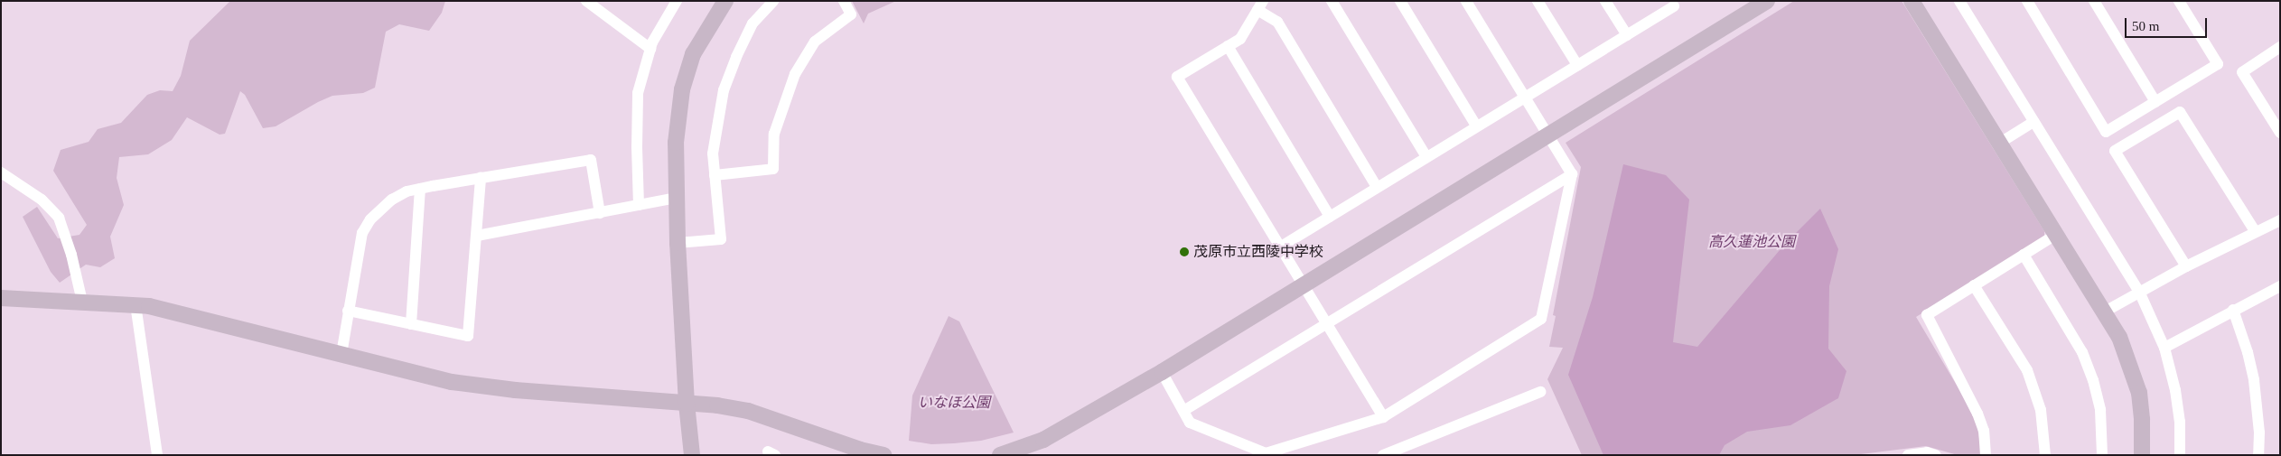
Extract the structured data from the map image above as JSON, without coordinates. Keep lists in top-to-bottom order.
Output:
{
  "parks": ["高久蓮池公園", "いなほ公園"],
  "places": ["茂原市立西陵中学校"],
  "scale_bar": "50 m"
}
